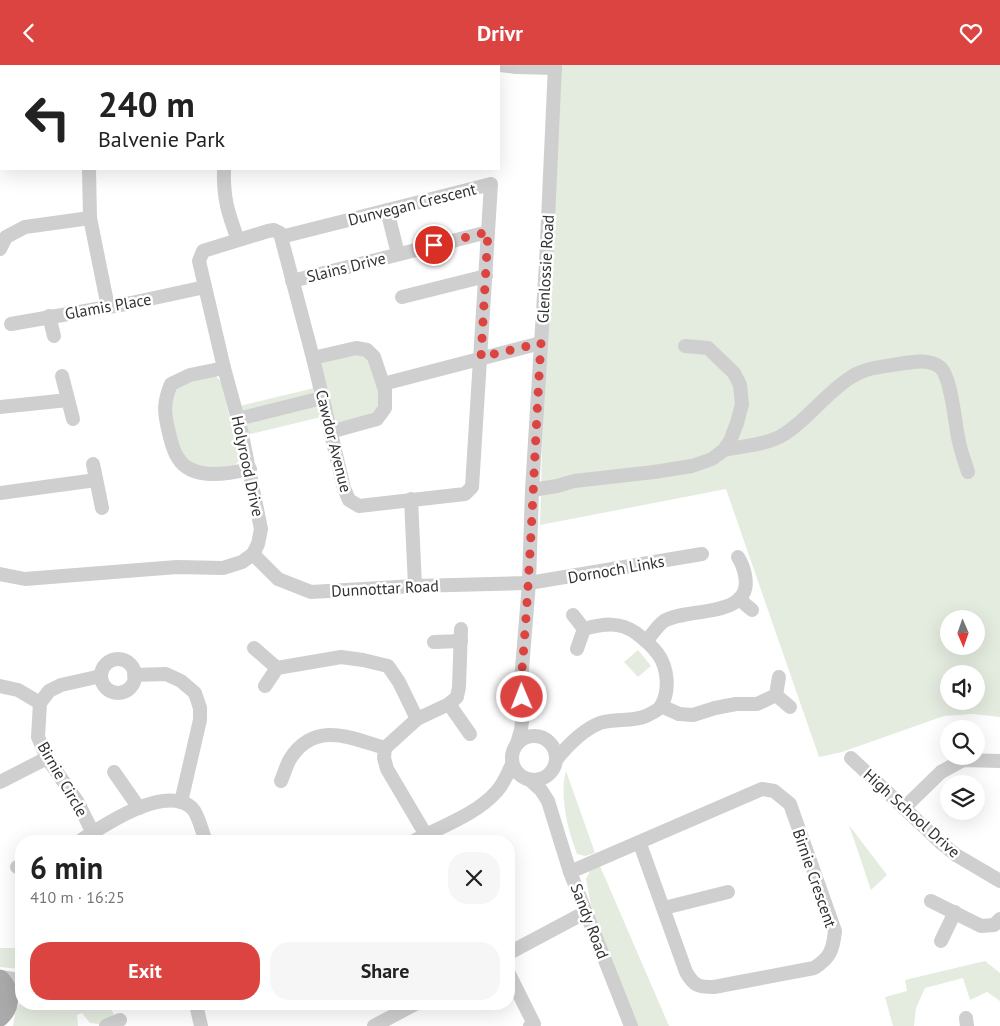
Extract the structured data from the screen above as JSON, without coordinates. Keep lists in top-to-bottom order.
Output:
{
  "streets": {
    "street": [
      "Dunvegan Crescent",
      "Slains Drive",
      "Glenlossie Road",
      "Glamis Place",
      "Cawdor Avenue",
      "Holyrood Drive",
      "Dornoch Links",
      "Dunnottar Road",
      "Birnie Circle",
      "High School Drive",
      "Birnie Crescent",
      "Sandy Road"
    ]
  },
  "crossings": [
    ["Dunvegan Crescent", "Slains Drive"],
    ["Dunvegan Crescent", "Cawdor Avenue"],
    ["Slains Drive", "Cawdor Avenue"],
    ["Glenlossie Road", "Dornoch Links"],
    ["Glenlossie Road", "Dunnottar Road"],
    ["Glenlossie Road", "Sandy Road"],
    ["Glamis Place", "Holyrood Drive"],
    ["Holyrood Drive", "Dunnottar Road"],
    ["Dornoch Links", "Dunnottar Road"],
    ["Birnie Crescent", "Sandy Road"]
  ],
  "north": "bottom",
  "page": {
    "header": "Drivr",
    "turn": ["240 m", "Balvenie Park"],
    "heading": ["6 min", "410 m · 16:25"],
    "buttons": ["Exit", "Share"]
  }
}
